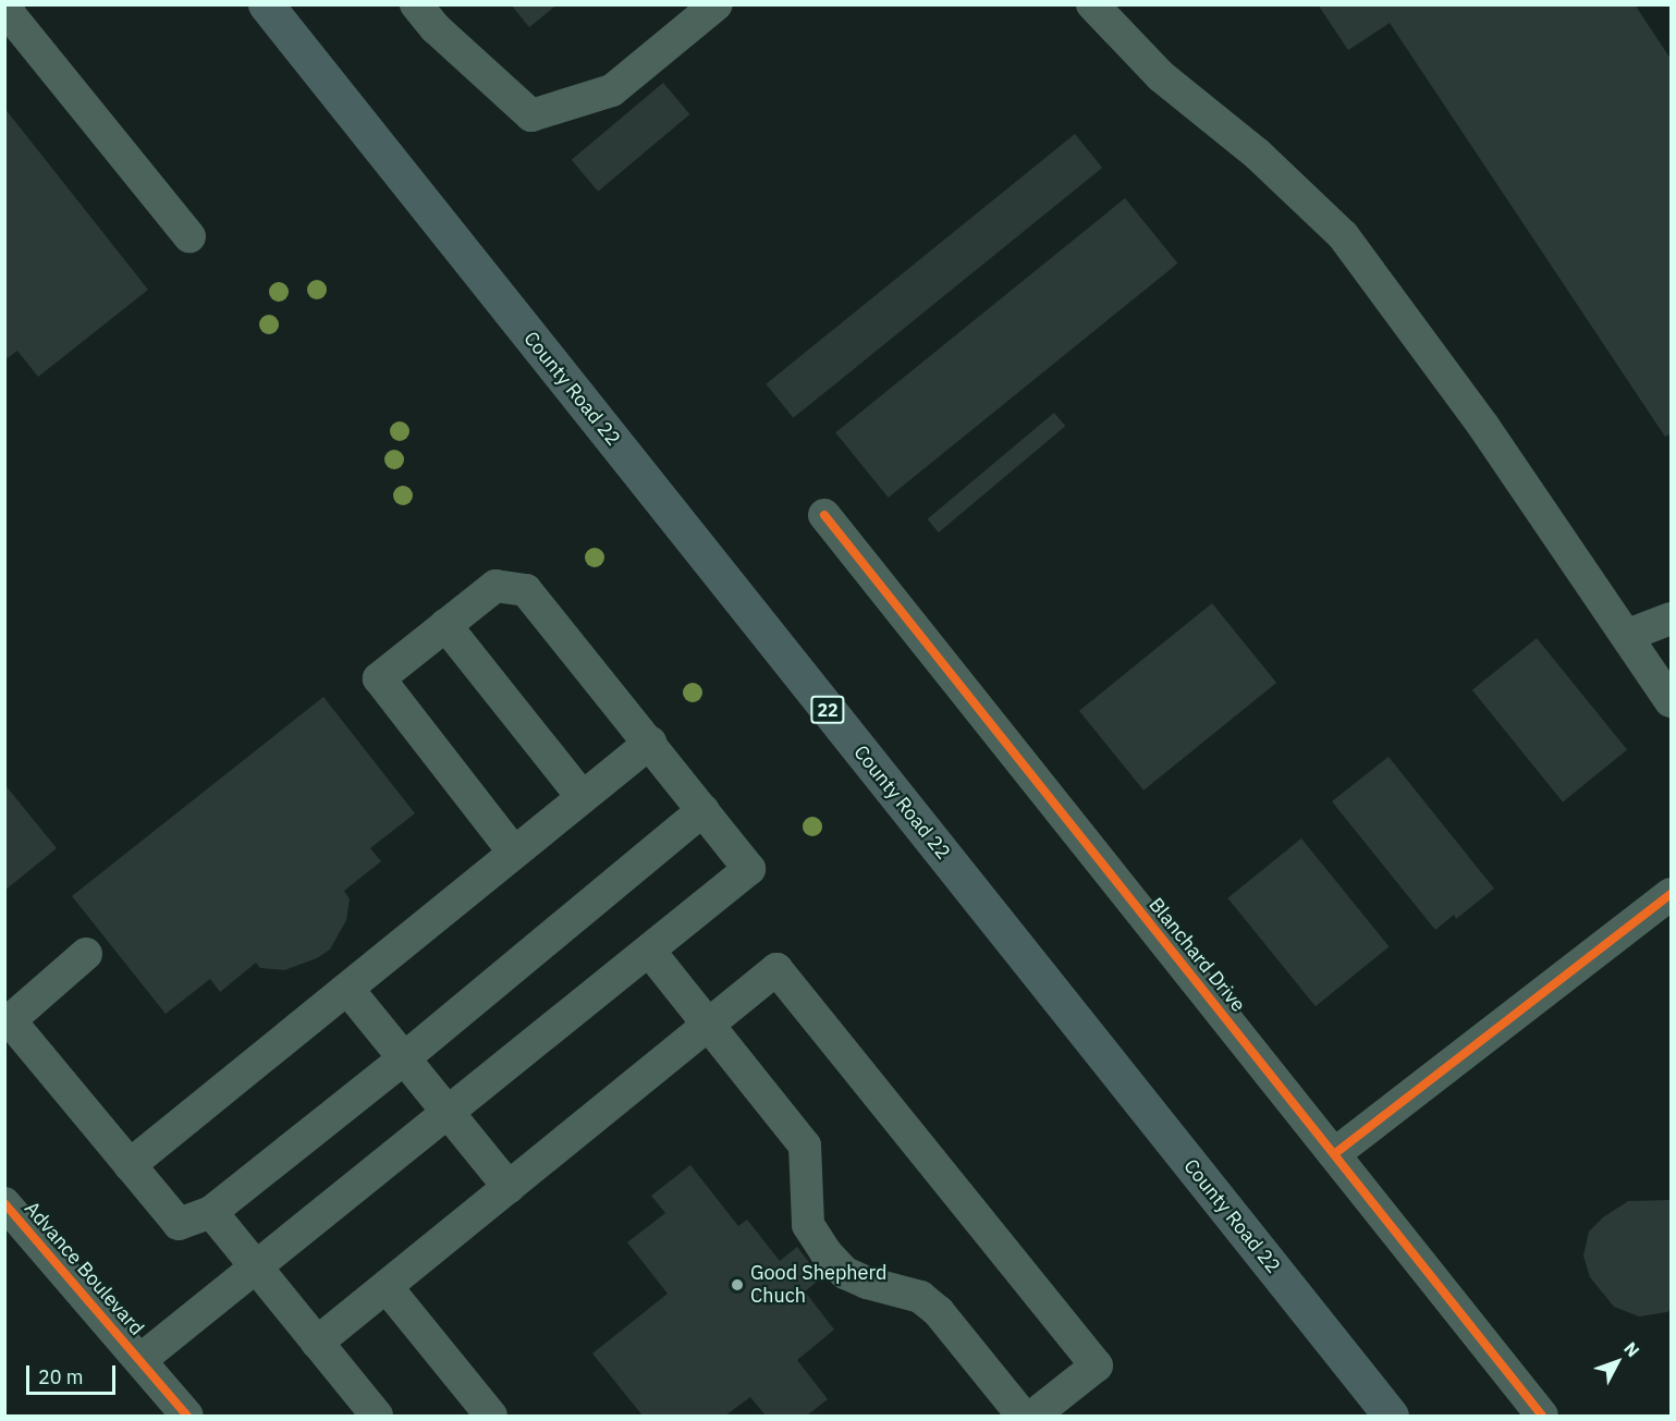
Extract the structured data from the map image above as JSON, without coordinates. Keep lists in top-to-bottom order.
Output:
{
  "streets": {
    "main road": ["County Road 22", "22"],
    "street": ["Blanchard Drive", "Advance Boulevard"]
  },
  "places": ["Good Shepherd Chuch"],
  "scale_bar": "20 m",
  "north": "top right"
}
